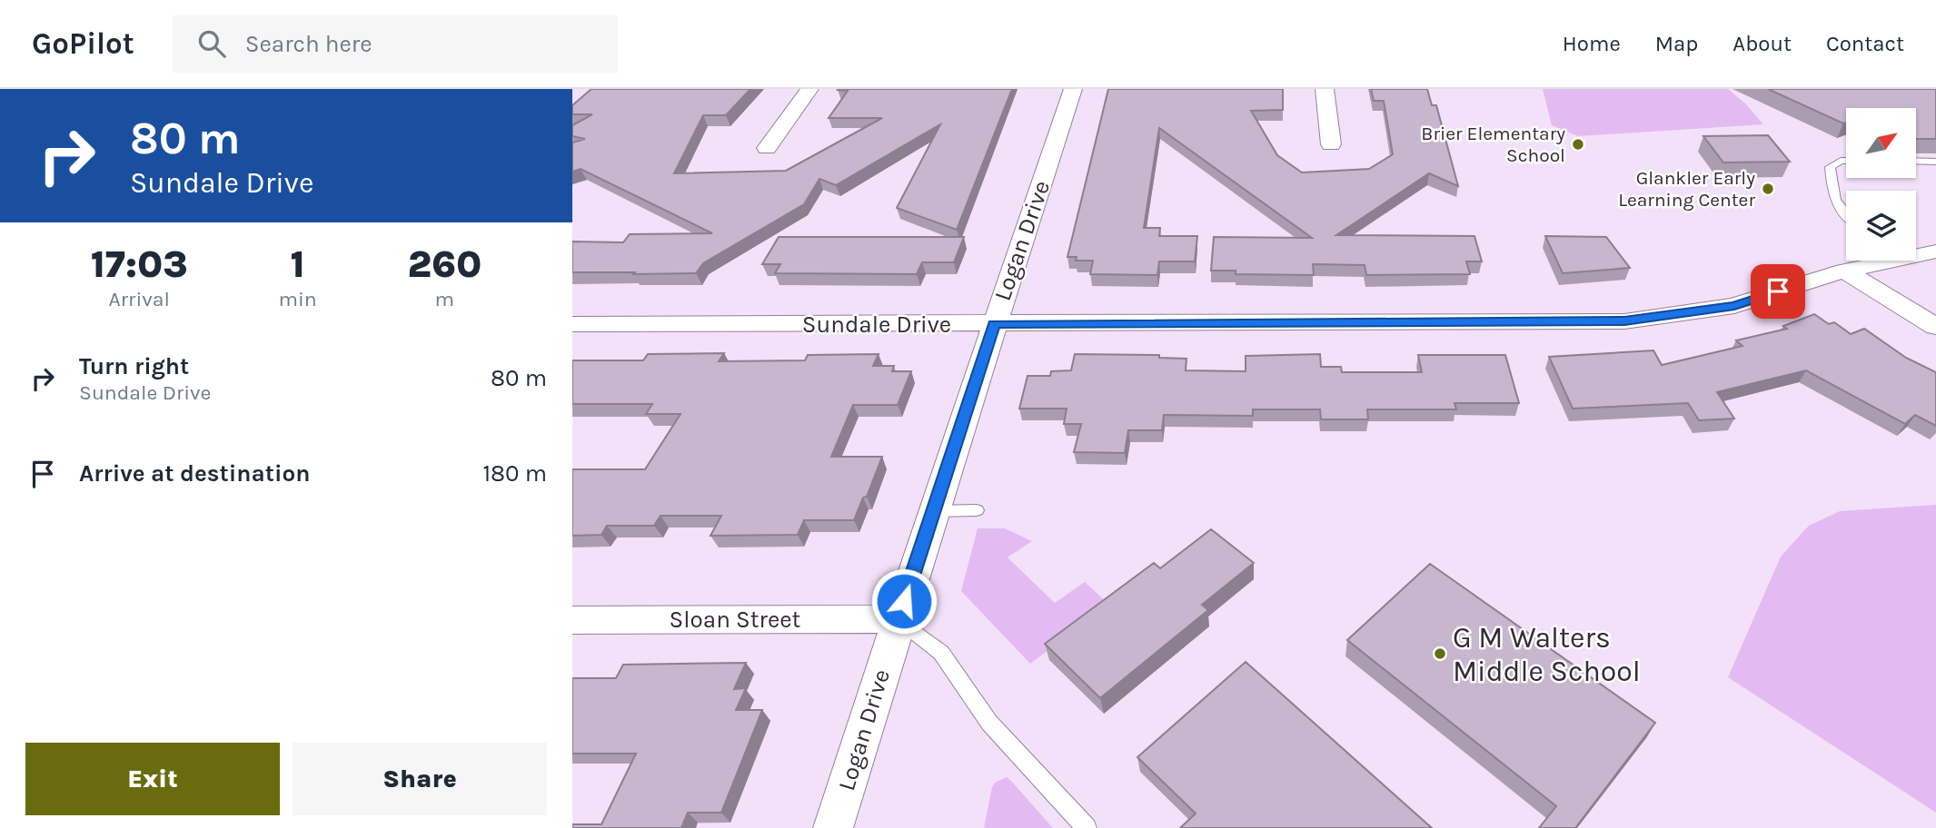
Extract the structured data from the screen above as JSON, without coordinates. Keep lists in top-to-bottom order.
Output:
{
  "streets": {
    "street": ["Logan Drive", "Sundale Drive", "Sloan Street"]
  },
  "crossings": [
    ["Logan Drive", "Sundale Drive"],
    ["Logan Drive", "Sloan Street"]
  ],
  "places": ["Brier Elementary School", "Glankler Early Learning Center", "G M Walters Middle School"],
  "north": "top right",
  "page": {
    "header": "GoPilot",
    "search": "Search here",
    "nav": [
      "Home",
      "Map",
      "About",
      "Contact"
    ],
    "turn": ["80 m", "Sundale Drive"],
    "eta": [
      "17:03",
      "Arrival",
      "1",
      "min",
      "260",
      "m"
    ],
    "list": [
      {
        "name": "Turn right",
        "note": "Sundale Drive",
        "value": "80 m"
      },
      {
        "name": "Arrive at destination",
        "value": "180 m"
      }
    ],
    "buttons": ["Exit", "Share"]
  }
}
